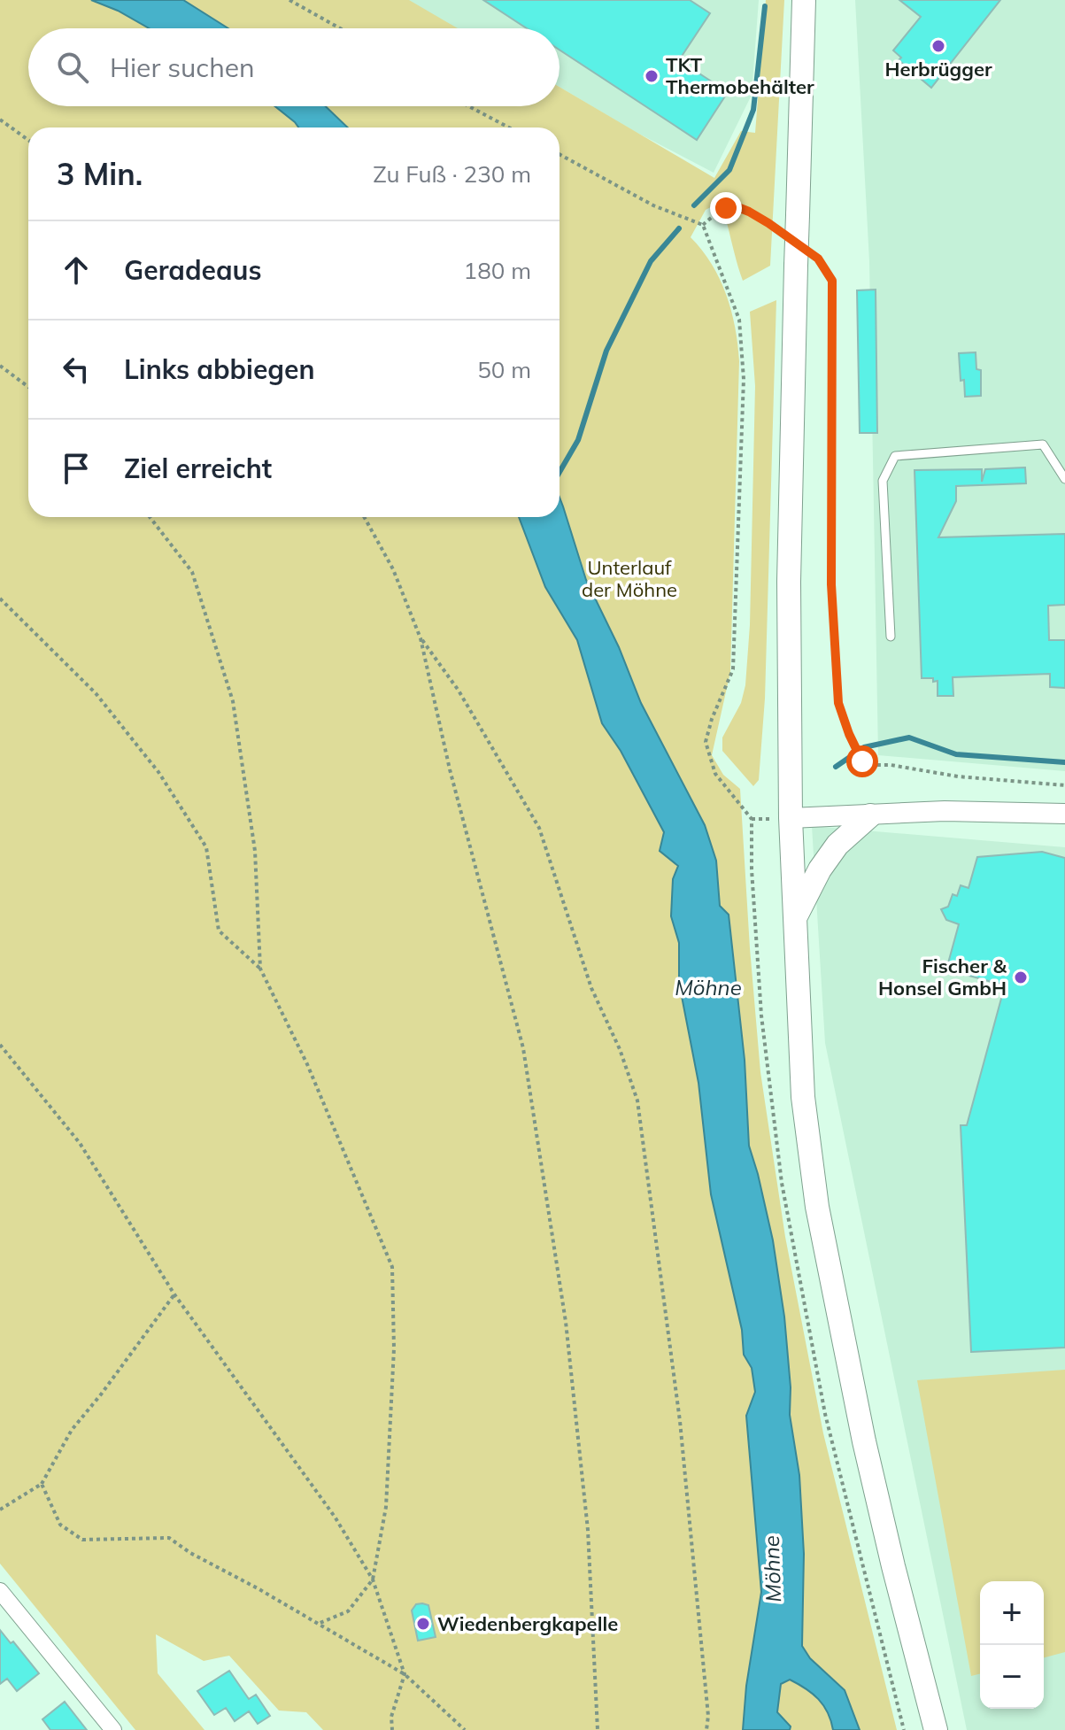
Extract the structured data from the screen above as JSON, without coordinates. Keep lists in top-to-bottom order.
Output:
{
  "water": ["Möhne"],
  "parks": ["Unterlauf der Möhne"],
  "places": [
    "Herbrügger",
    "TKT Thermobehälter",
    "Fischer & Honsel GmbH",
    "Wiedenbergkapelle"
  ],
  "page": {
    "search": "Hier suchen",
    "heading": ["3 Min.", "Zu Fuß · 230 m"],
    "list": [
      ["Geradeaus", "180 m"],
      ["Links abbiegen", "50 m"],
      "Ziel erreicht"
    ],
    "map_buttons": ["+", "−"]
  }
}
